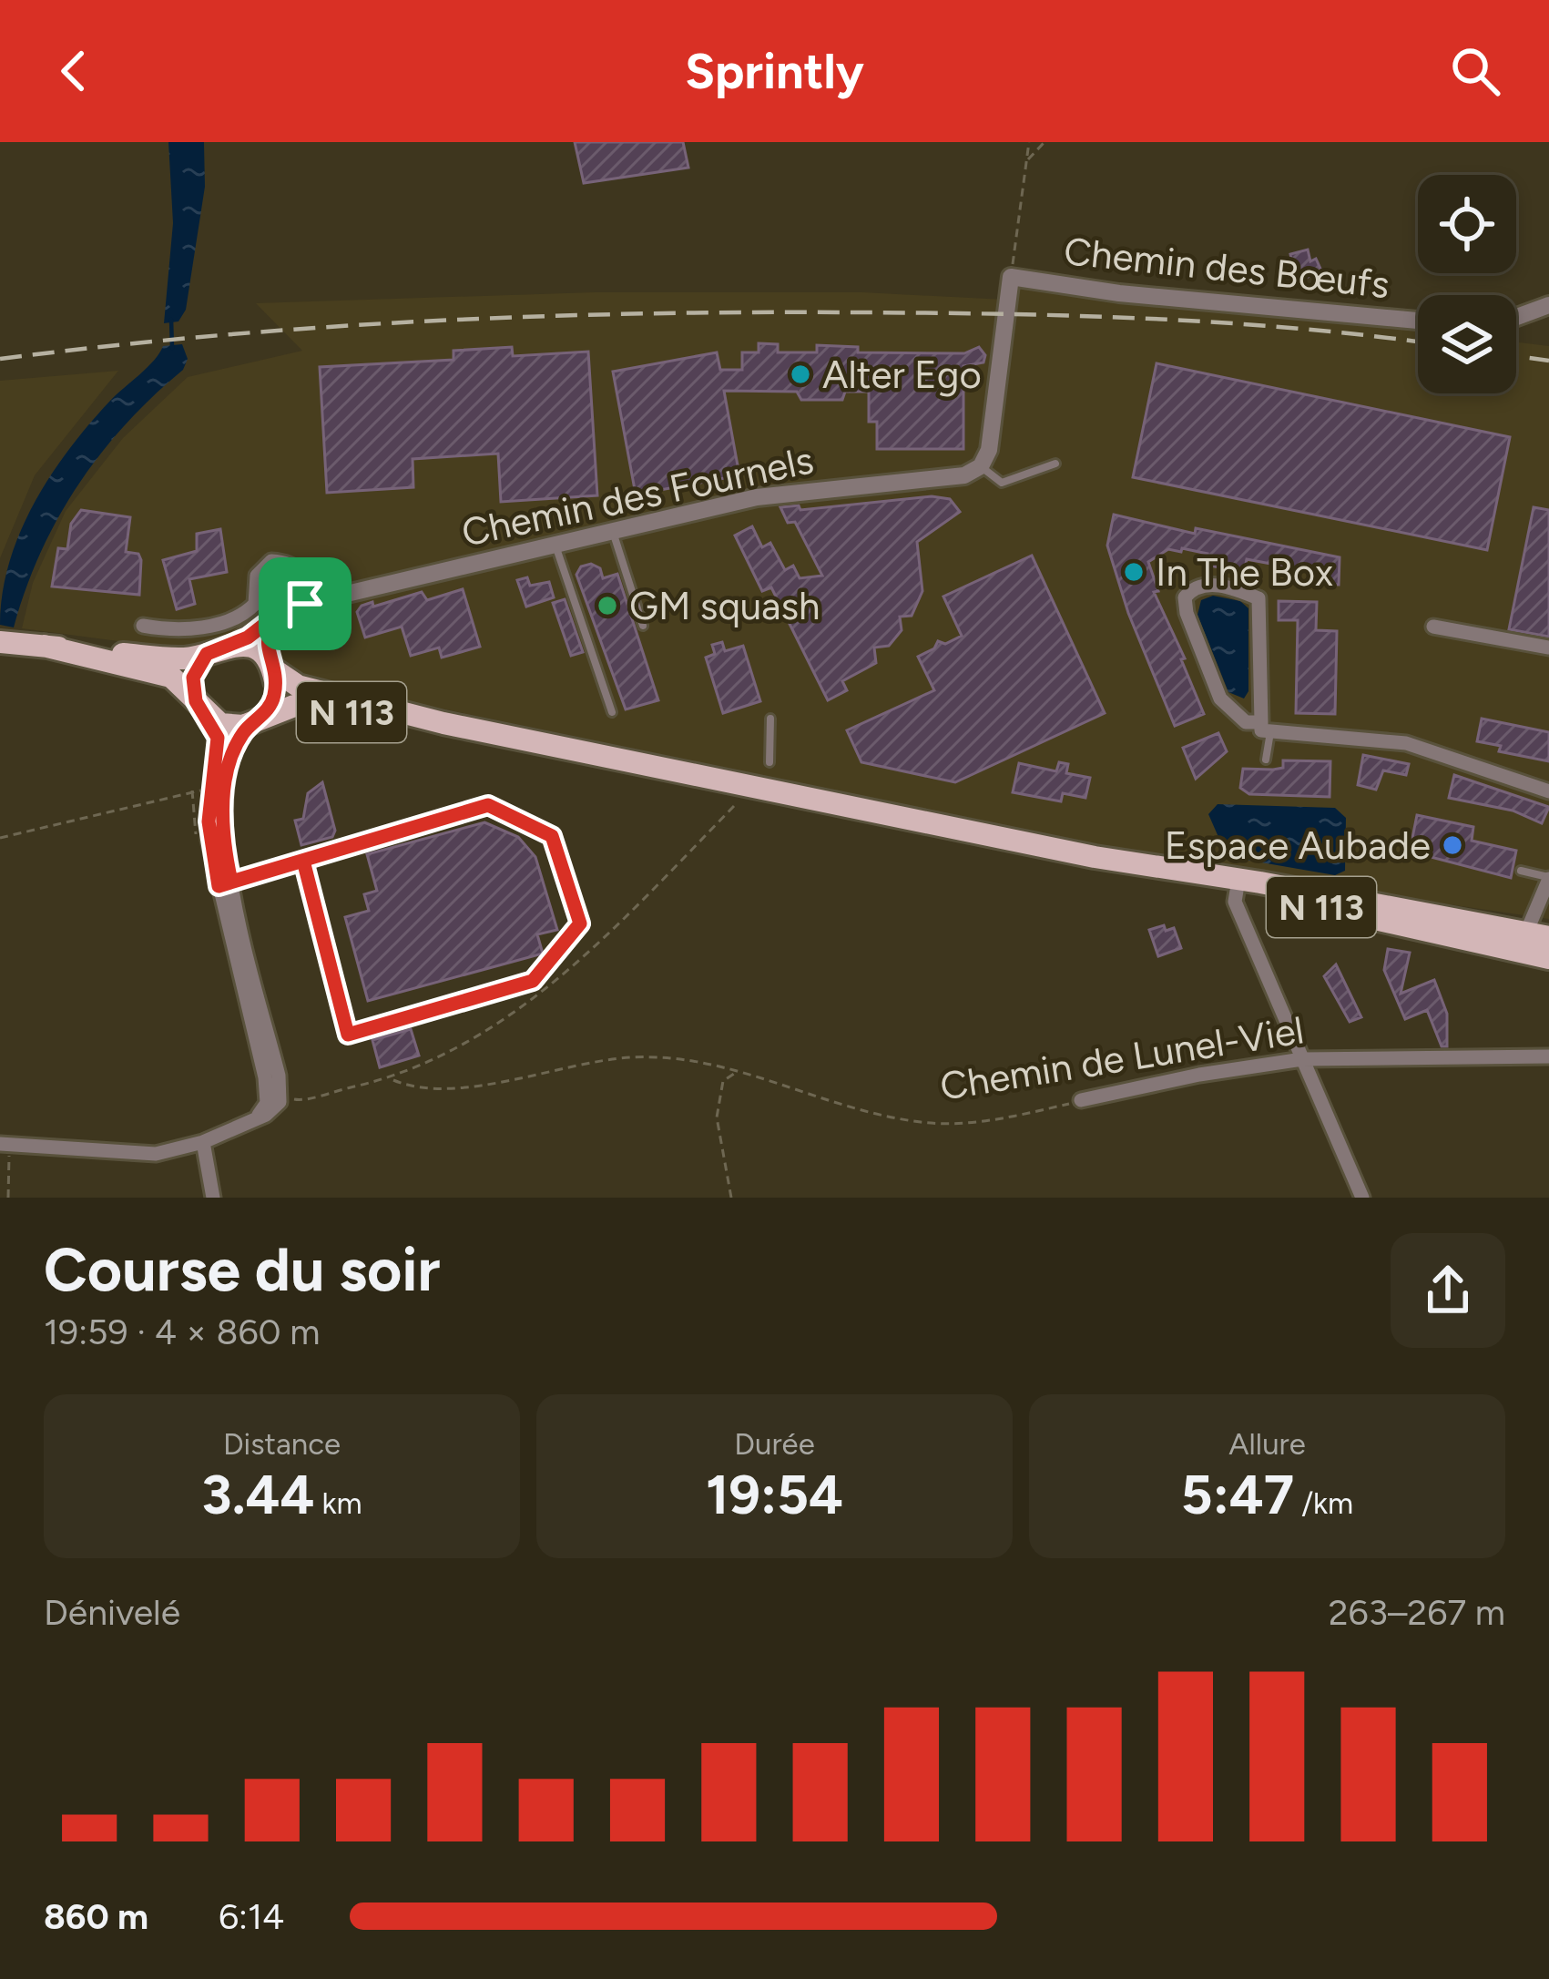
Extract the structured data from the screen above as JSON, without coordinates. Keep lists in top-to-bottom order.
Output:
{
  "streets": {
    "main road": ["N 113"],
    "street": ["Chemin des Bœufs", "Chemin des Fournels", "Chemin de Lunel-Viel"]
  },
  "crossings": [
    ["Chemin des Fournels", "N 113"]
  ],
  "places": [
    "Alter Ego",
    "In The Box",
    "GM squash",
    "Espace Aubade"
  ],
  "page": {
    "header": "Sprintly",
    "heading": ["Course du soir", "19:59 · 4 × 860 m"],
    "stats": [
      ["Distance", "3.44 km"],
      ["Durée", "19:54"],
      ["Allure", "5:47 /km"]
    ],
    "chart": ["Dénivelé", "263–267 m"],
    "list": [
      {
        "name": "860 m",
        "note": "6:14"
      }
    ]
  }
}
